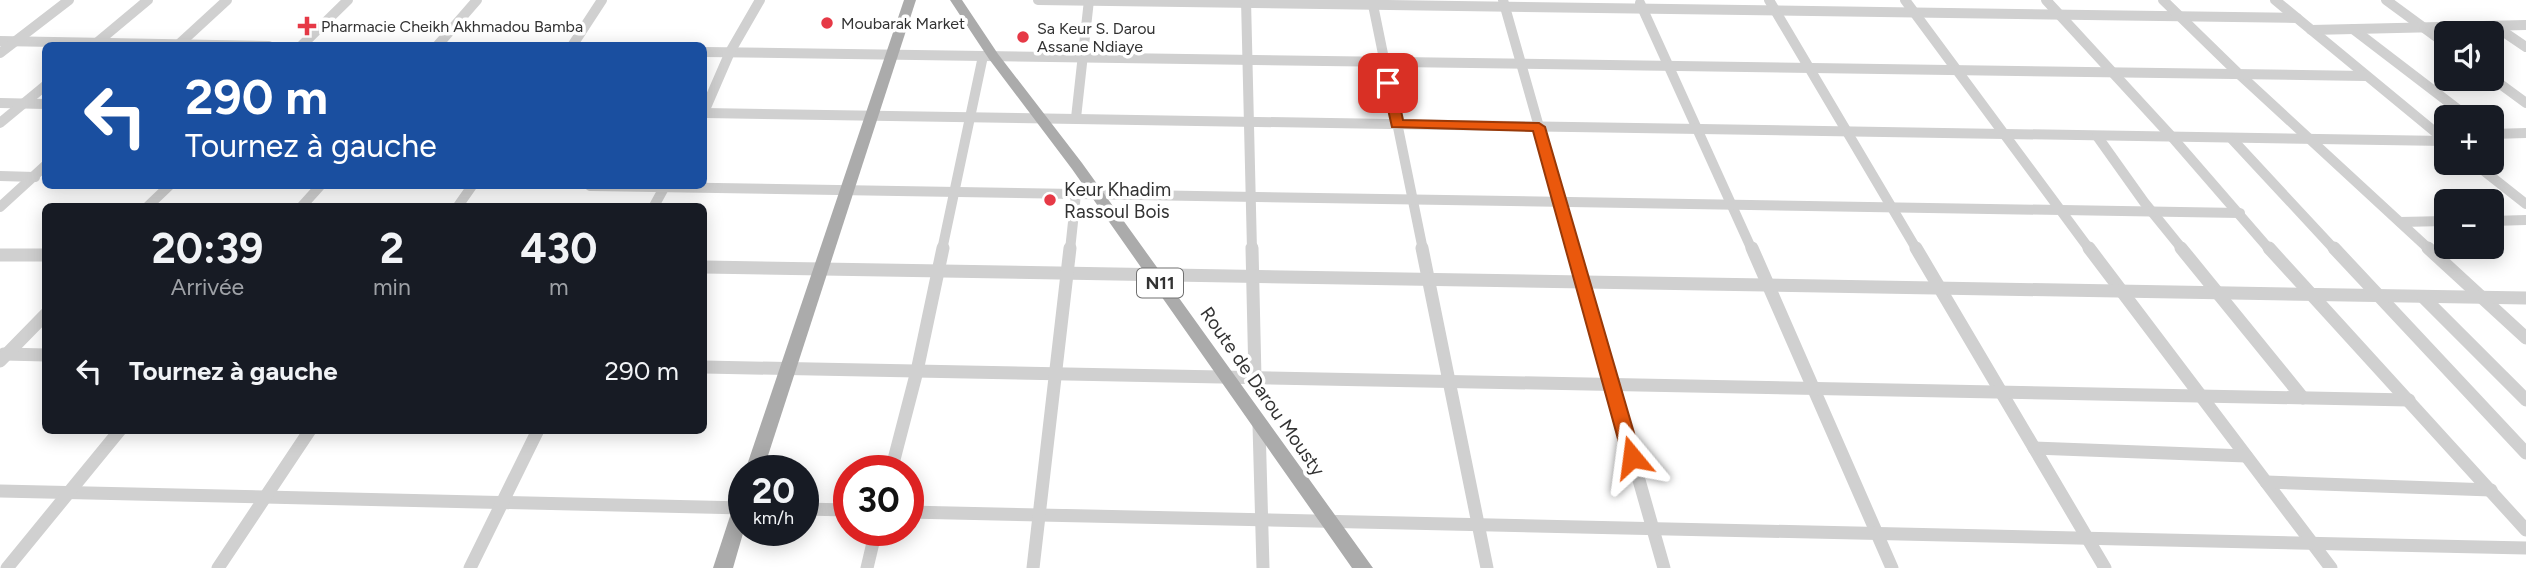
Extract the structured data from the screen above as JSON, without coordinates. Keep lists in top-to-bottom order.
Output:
{
  "streets": {
    "main road": ["N11", "Route de Darou Mousty"]
  },
  "places": {
    "other": ["Moubarak Market", "Sa Keur S. Darou Assane Ndiaye", "Keur Khadim Rassoul Bois"],
    "health": ["Pharmacie Cheikh Akhmadou Bamba"]
  },
  "page": {
    "map_buttons": ["+", "−"],
    "turn": ["290 m", "Tournez à gauche"],
    "eta": [
      "20:39",
      "Arrivée",
      "2",
      "min",
      "430",
      "m"
    ],
    "list": [
      {
        "name": "Tournez à gauche",
        "value": "290 m"
      }
    ],
    "speed": "20 km/h",
    "limit": "30"
  }
}
